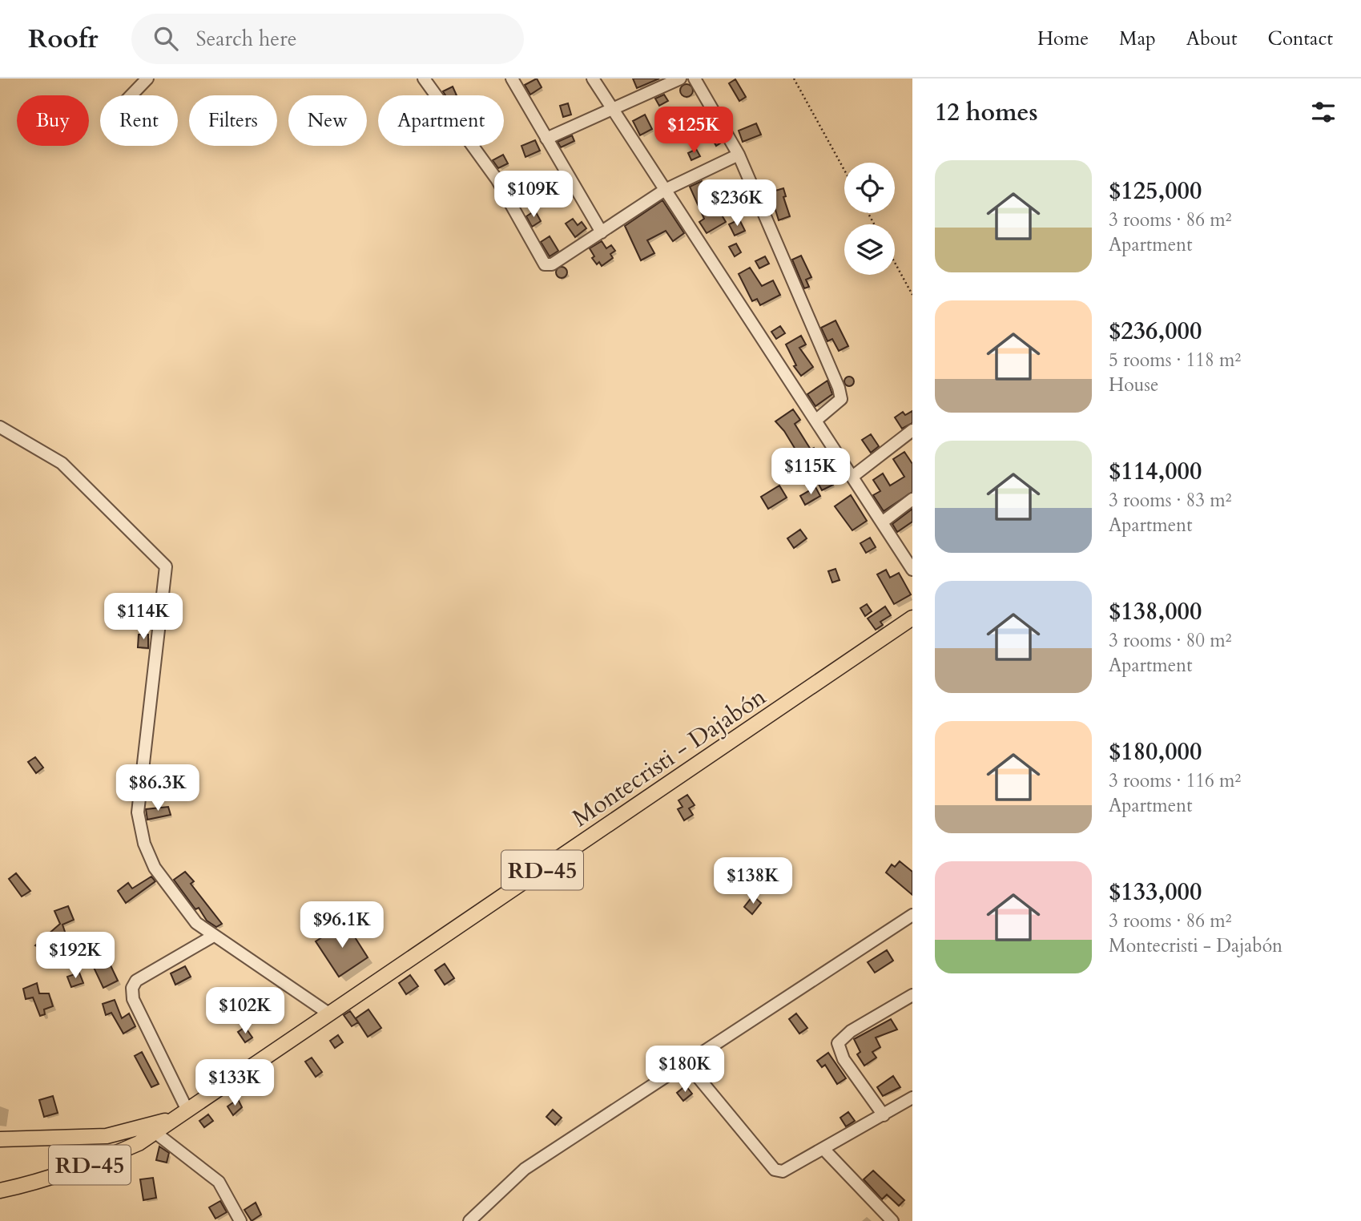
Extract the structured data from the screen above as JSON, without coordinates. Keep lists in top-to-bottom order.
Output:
{
  "streets": {
    "main road": ["Montecristi - Dajabón", "RD-45"]
  },
  "page": {
    "header": "Roofr",
    "search": "Search here",
    "nav": [
      "Home",
      "Map",
      "About",
      "Contact"
    ],
    "heading": "12 homes",
    "chip": [
      "Buy",
      "Rent",
      "Filters",
      "New",
      "Apartment"
    ],
    "price": [
      "$125K",
      "$109K",
      "$236K",
      "$115K",
      "$114K",
      "$86.3K",
      "$138K",
      "$96.1K",
      "$192K",
      "$102K",
      "$180K",
      "$133K"
    ],
    "list": [
      {
        "name": "$125,000",
        "note": "3 rooms · 86 m² · Apartment"
      },
      {
        "name": "$236,000",
        "note": "5 rooms · 118 m² · House"
      },
      {
        "name": "$114,000",
        "note": "3 rooms · 83 m² · Apartment"
      },
      {
        "name": "$138,000",
        "note": "3 rooms · 80 m² · Apartment"
      },
      {
        "name": "$180,000",
        "note": "3 rooms · 116 m² · Apartment"
      },
      {
        "name": "$133,000",
        "note": "3 rooms · 86 m² · Montecristi - Dajabón"
      }
    ]
  }
}
